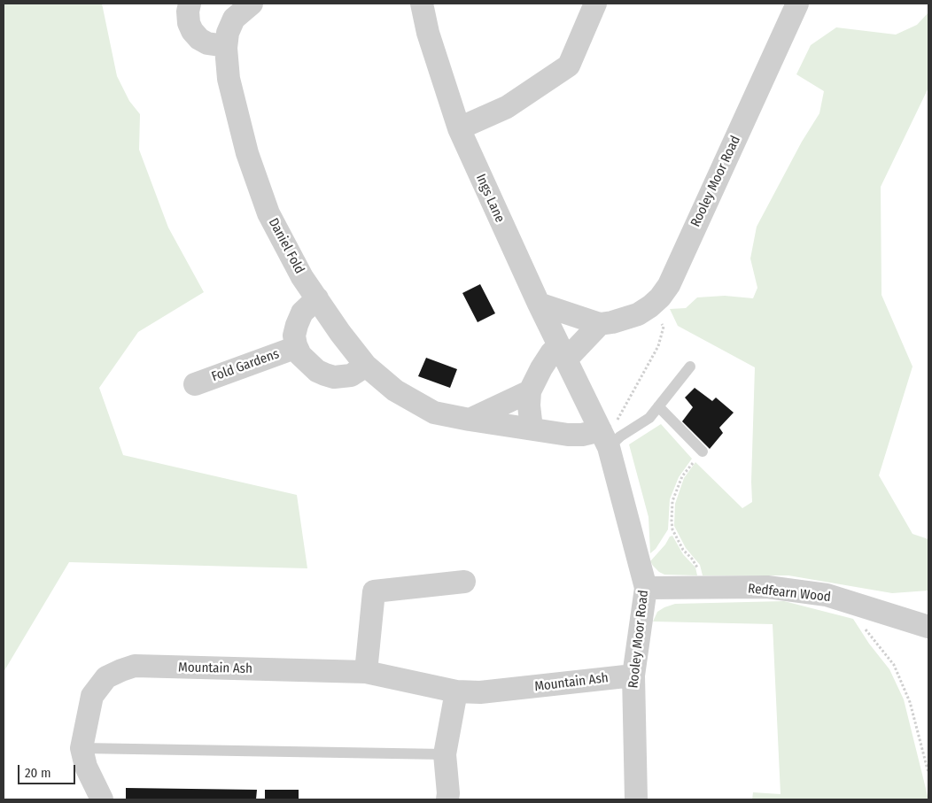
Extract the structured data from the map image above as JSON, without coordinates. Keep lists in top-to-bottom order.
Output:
{
  "streets": {
    "street": [
      "Rooley Moor Road",
      "Ings Lane",
      "Daniel Fold",
      "Fold Gardens",
      "Redfearn Wood",
      "Mountain Ash"
    ]
  },
  "crossings": [
    ["Rooley Moor Road", "Ings Lane"],
    ["Rooley Moor Road", "Daniel Fold"],
    ["Rooley Moor Road", "Redfearn Wood"],
    ["Rooley Moor Road", "Mountain Ash"],
    ["Daniel Fold", "Fold Gardens"]
  ],
  "scale_bar": "20 m"
}
